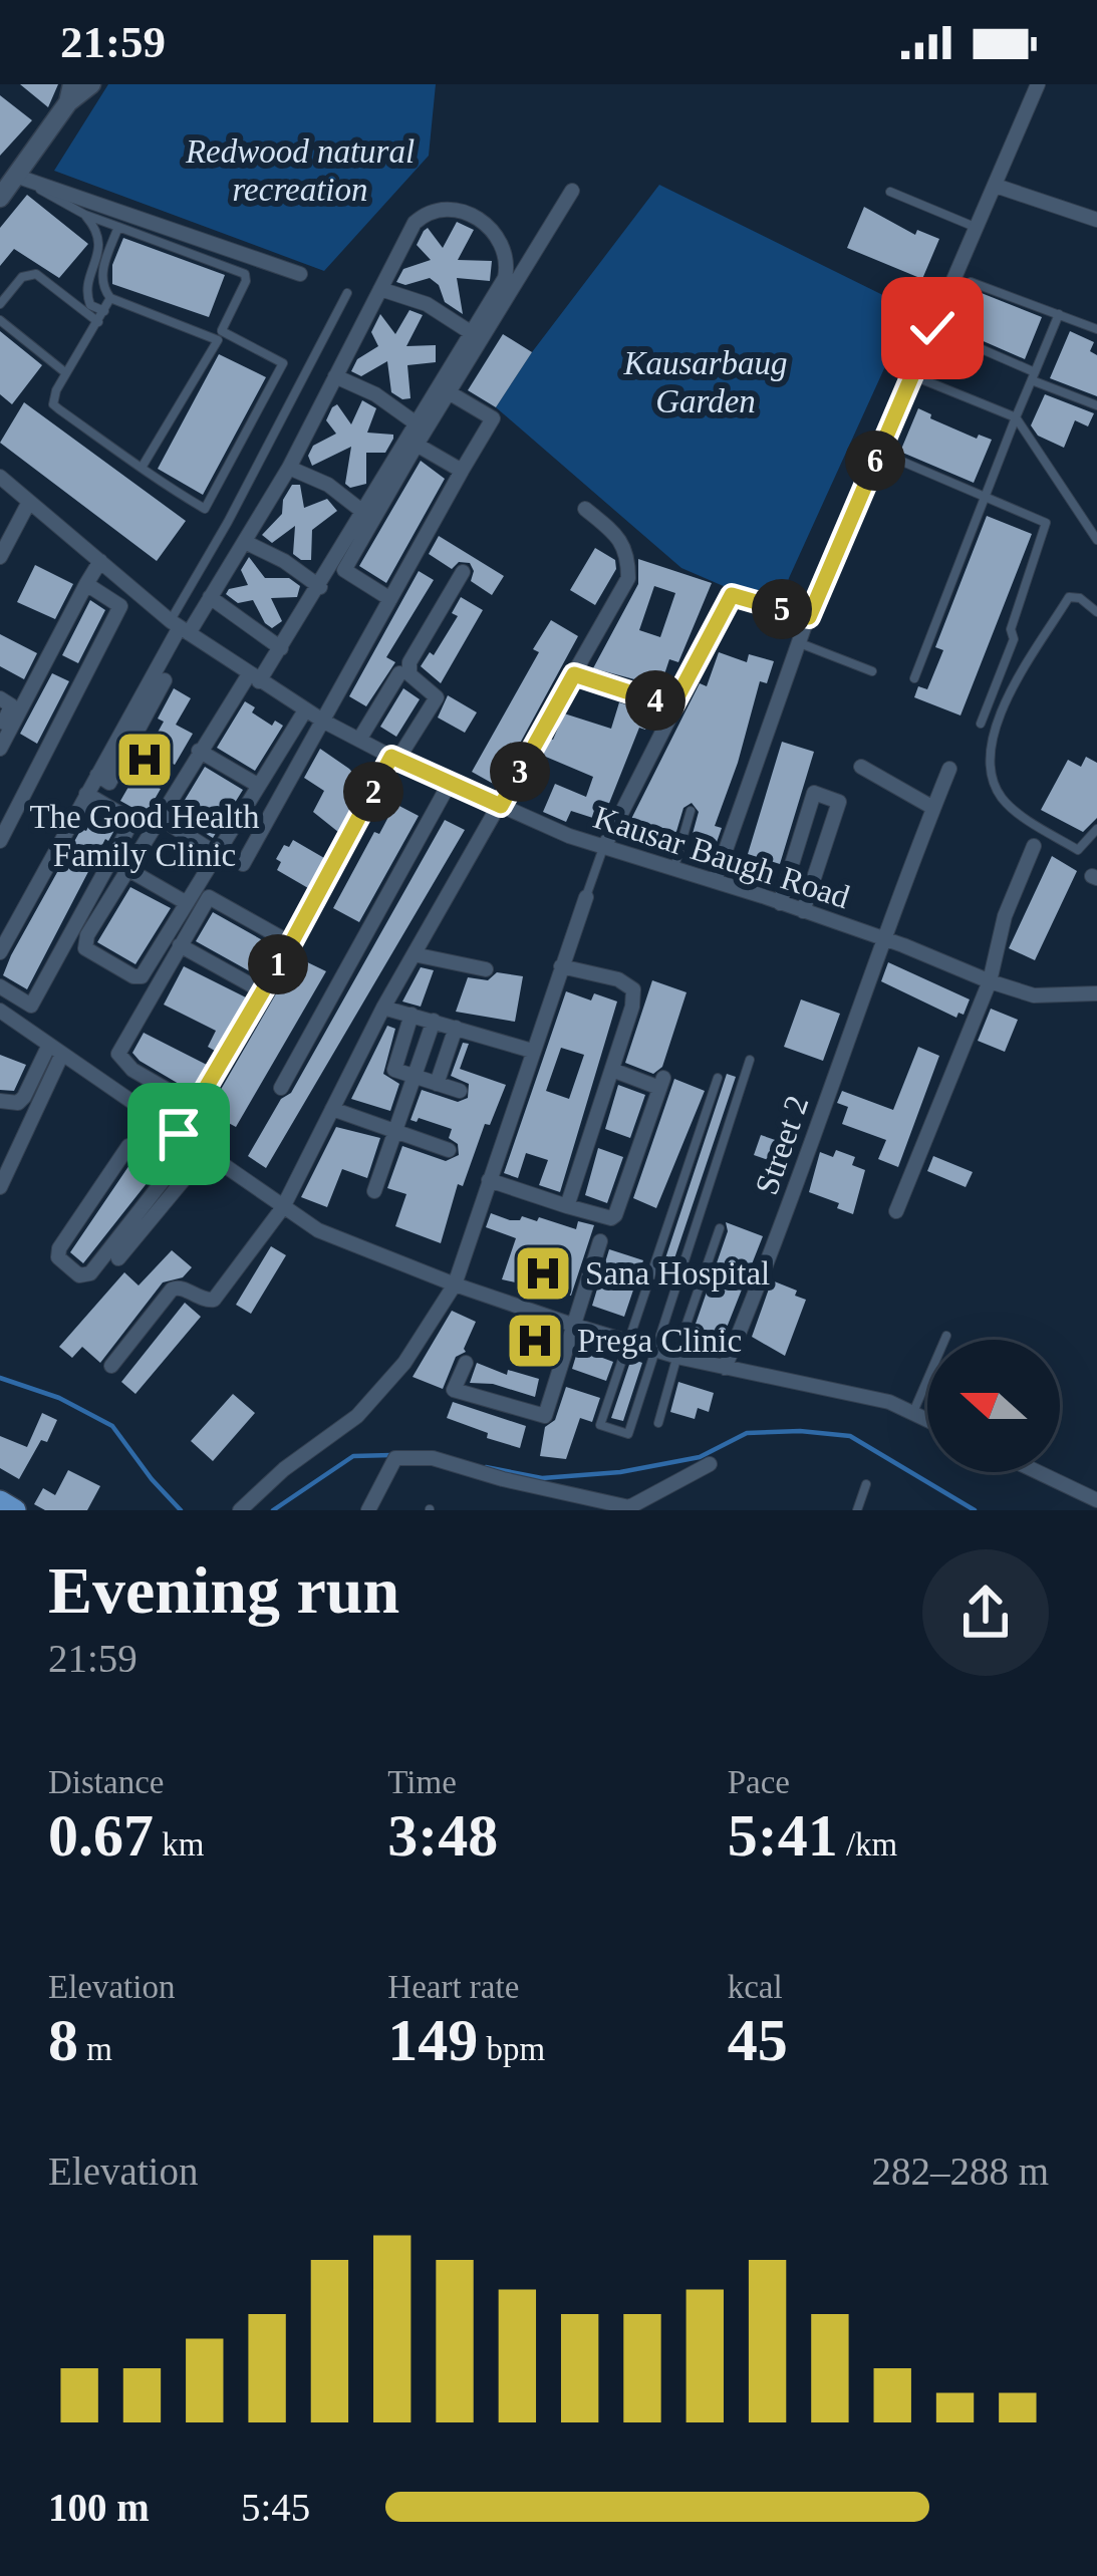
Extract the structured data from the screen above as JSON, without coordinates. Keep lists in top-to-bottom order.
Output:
{
  "streets": {
    "street": ["Kausar Baugh Road", "Street 2"]
  },
  "crossings": [
    ["Kausar Baugh Road", "Street 2"]
  ],
  "parks": ["Redwood natural recreation", "Kausarbaug Garden"],
  "places": {
    "hospital": ["The Good Health Family Clinic", "Sana Hospital", "Prega Clinic"]
  },
  "north": "left",
  "page": {
    "status": "21:59",
    "pins": [
      "6",
      "5",
      "4",
      "3",
      "2",
      "1"
    ],
    "heading": ["Evening run", "21:59"],
    "stats": [
      ["Distance", "0.67 km"],
      ["Time", "3:48"],
      ["Pace", "5:41 /km"],
      ["Elevation", "8 m"],
      ["Heart rate", "149 bpm"],
      ["kcal", "45"]
    ],
    "chart": ["Elevation", "282–288 m"],
    "list": [
      {
        "name": "100 m",
        "note": "5:45"
      }
    ]
  }
}
